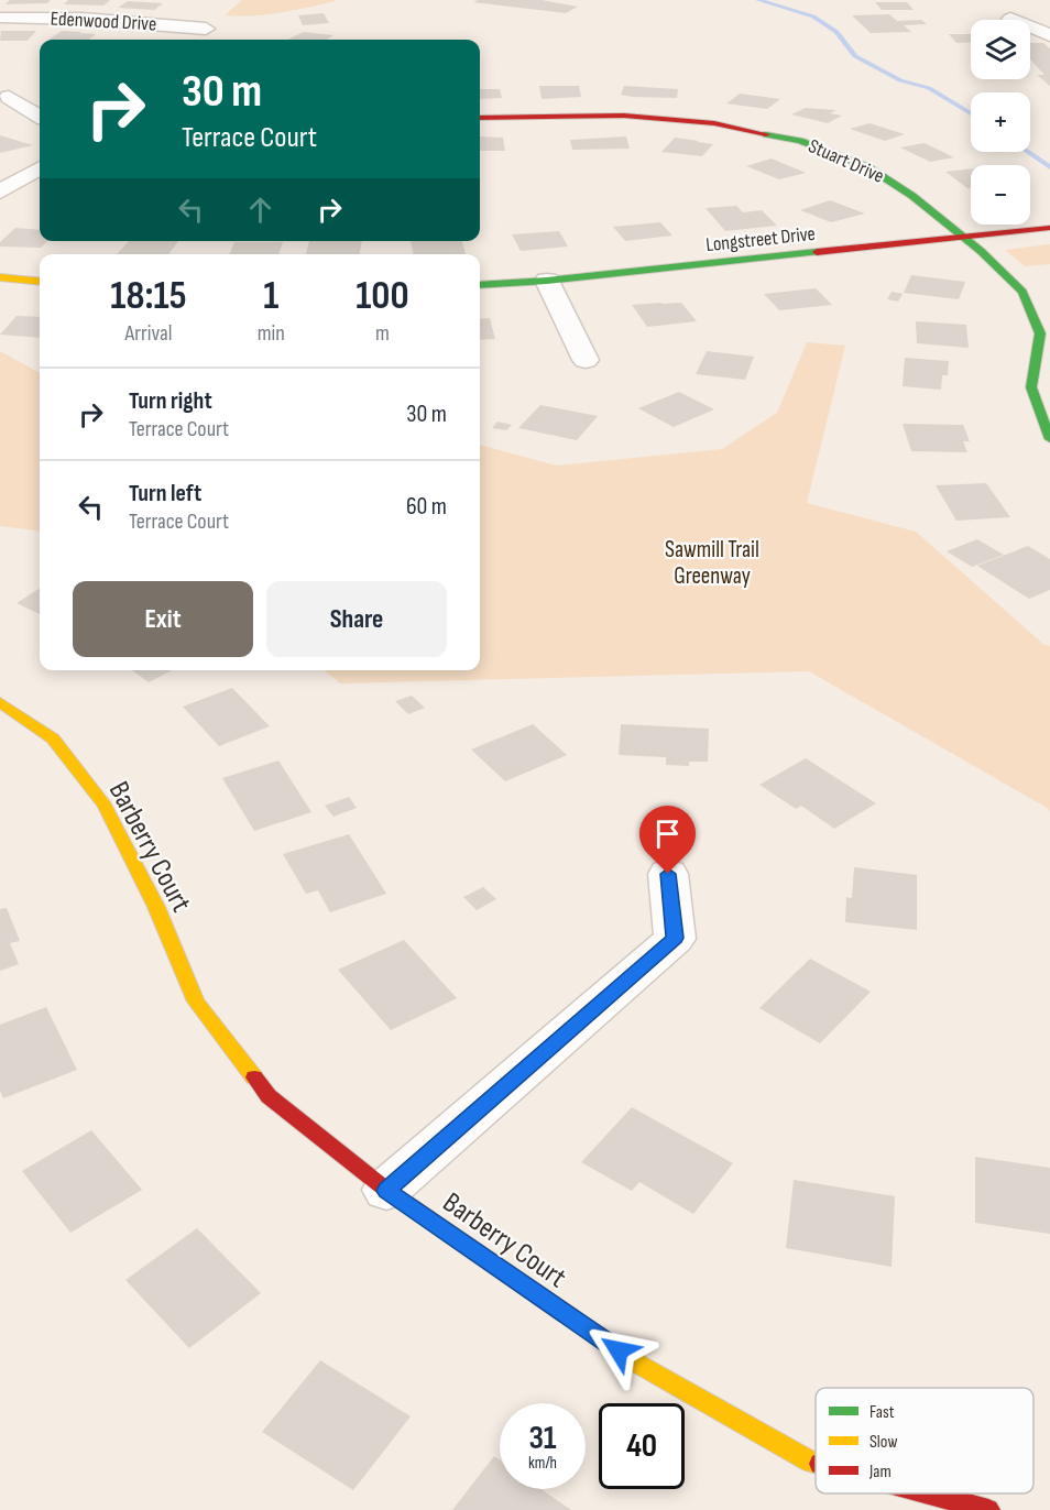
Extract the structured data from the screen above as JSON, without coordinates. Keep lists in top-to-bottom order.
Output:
{
  "streets": {
    "street": [
      "Edenwood Drive",
      "Stuart Drive",
      "Longstreet Drive",
      "Barberry Court"
    ]
  },
  "crossings": [
    ["Stuart Drive", "Longstreet Drive"]
  ],
  "parks": ["Sawmill Trail Greenway"],
  "legend": ["Fast", "Slow", "Jam"],
  "page": {
    "map_buttons": ["+", "−"],
    "turn": ["30 m", "Terrace Court"],
    "eta": [
      "18:15",
      "Arrival",
      "1",
      "min",
      "100",
      "m"
    ],
    "list": [
      {
        "name": "Turn right",
        "note": "Terrace Court",
        "value": "30 m"
      },
      {
        "name": "Turn left",
        "note": "Terrace Court",
        "value": "60 m"
      }
    ],
    "buttons": ["Exit", "Share"],
    "speed": "31 km/h",
    "limit": "40"
  }
}
